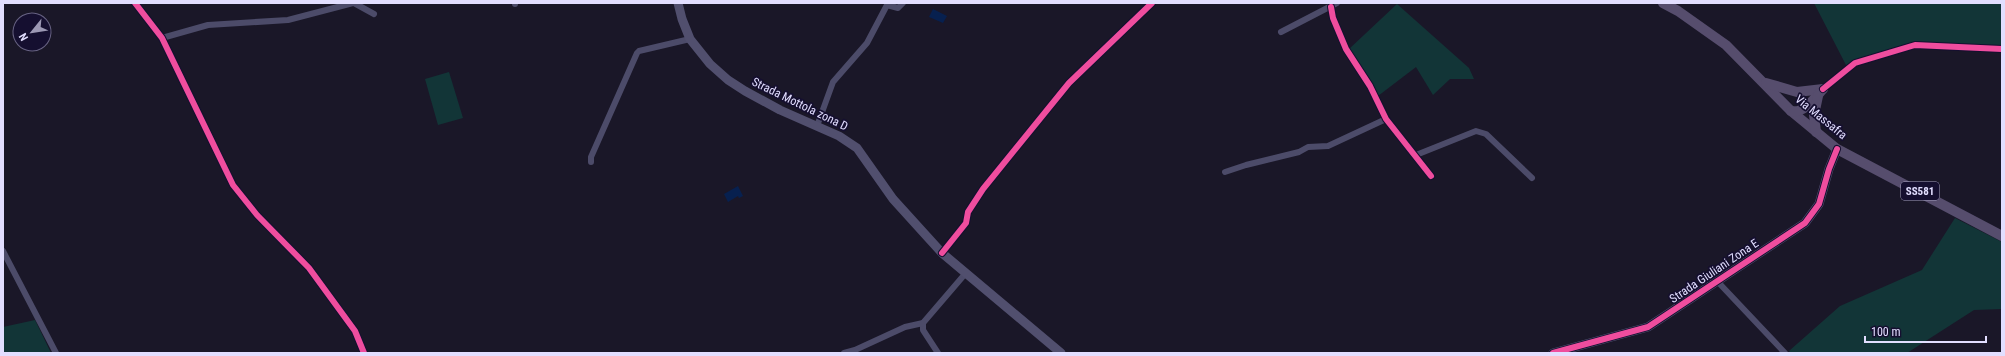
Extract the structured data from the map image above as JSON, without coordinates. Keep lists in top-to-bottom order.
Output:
{
  "streets": {
    "main road": [
      "Strada Mottola zona D",
      "Via Massafra",
      "SS581",
      "Strada Giuliani Zona E"
    ]
  },
  "crossings": [
    ["Via Massafra", "Strada Giuliani Zona E"]
  ],
  "scale_bar": "100 m",
  "north": "bottom left"
}
